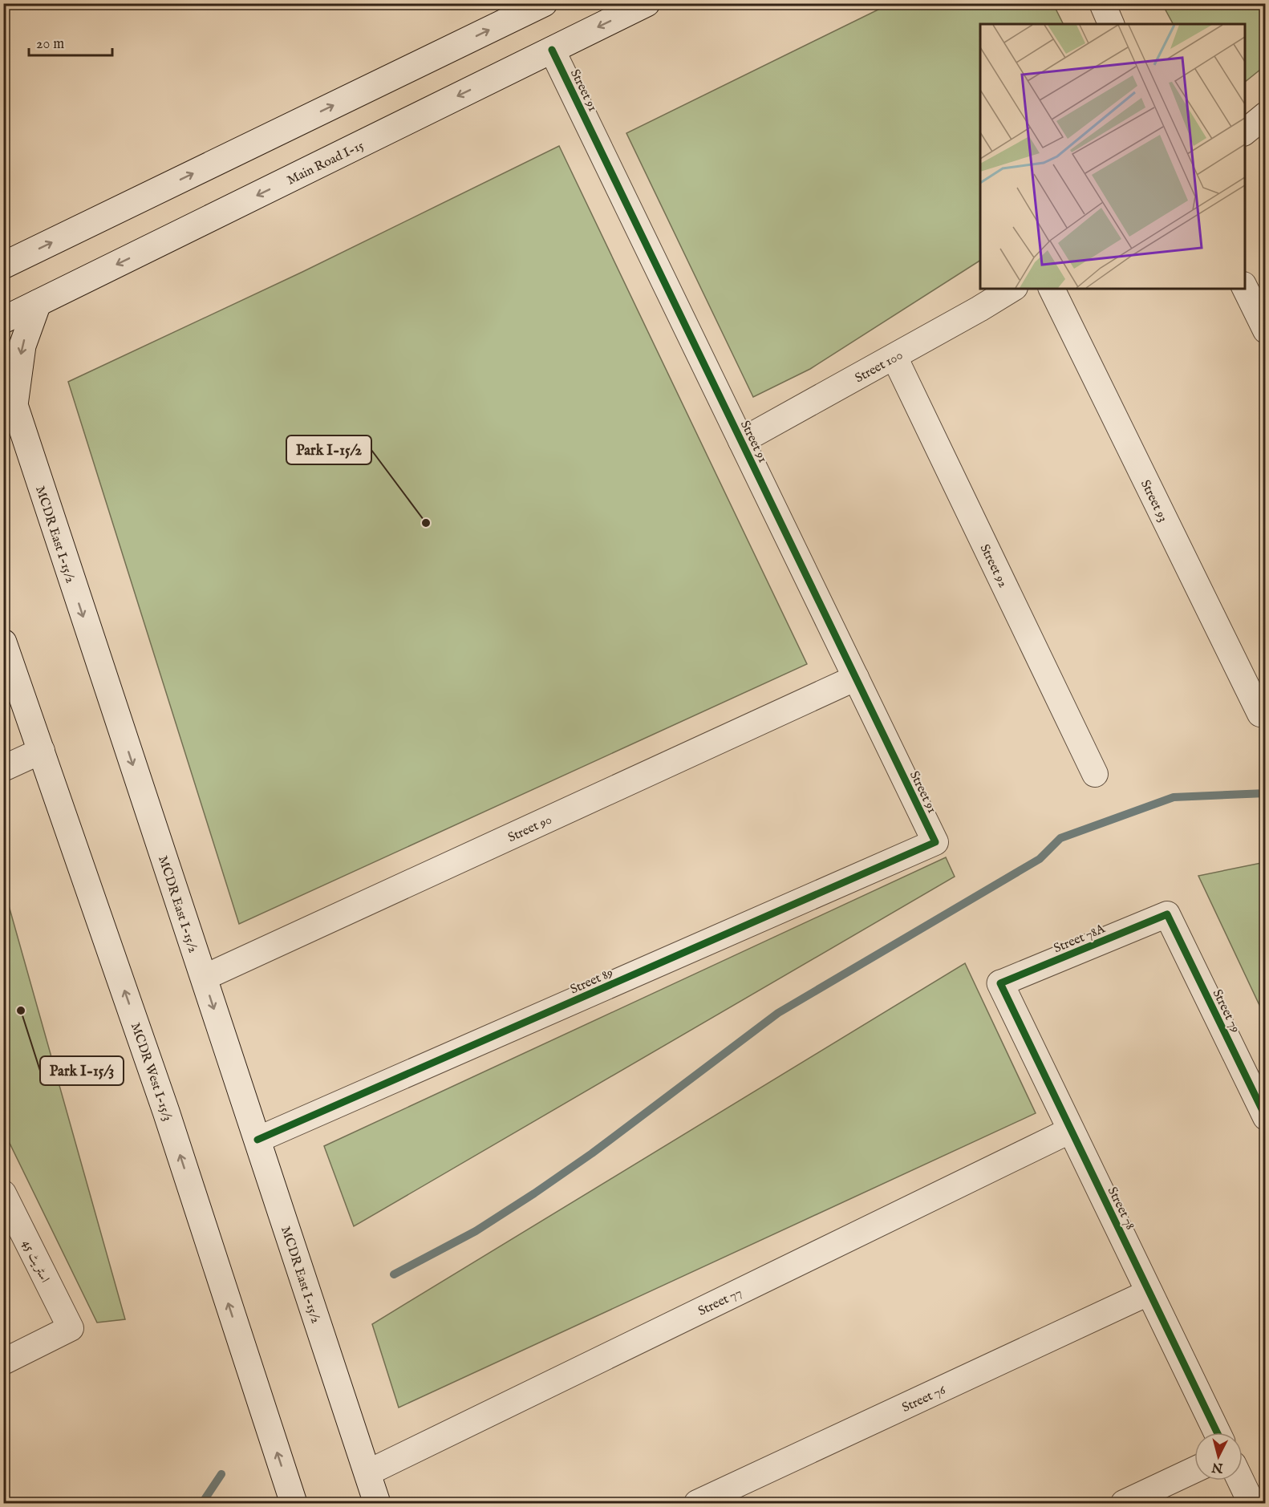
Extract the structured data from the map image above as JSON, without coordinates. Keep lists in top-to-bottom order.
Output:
{
  "streets": {
    "main road": [
      "Main Road I-15",
      "MCDR East I-15/2",
      "MCDR West I-15/3",
      "Street 78"
    ],
    "street": [
      "Street 91",
      "Street 100",
      "Street 93",
      "Street 92",
      "Street 90",
      "Street 78A",
      "Street 89",
      "Street 79",
      "اسٹریٹ 45",
      "Street 77",
      "Street 76"
    ]
  },
  "crossings": [
    ["Street 91", "Main Road I-15"],
    ["Street 91", "Street 100"],
    ["Street 91", "Street 90"],
    ["Street 91", "Street 89"],
    ["Main Road I-15", "MCDR East I-15/2"],
    ["Street 100", "Street 92"],
    ["MCDR East I-15/2", "Street 90"],
    ["MCDR East I-15/2", "Street 89"],
    ["MCDR East I-15/2", "Street 77"],
    ["Street 78A", "Street 79"],
    ["Street 78A", "Street 78"],
    ["Street 78", "Street 77"],
    ["Street 78", "Street 76"]
  ],
  "one_way": ["MCDR East I-15/2", "MCDR West I-15/3"],
  "places": ["Park I-15/2", "Park I-15/3"],
  "scale_bar": "20 m",
  "north": "bottom"
}
